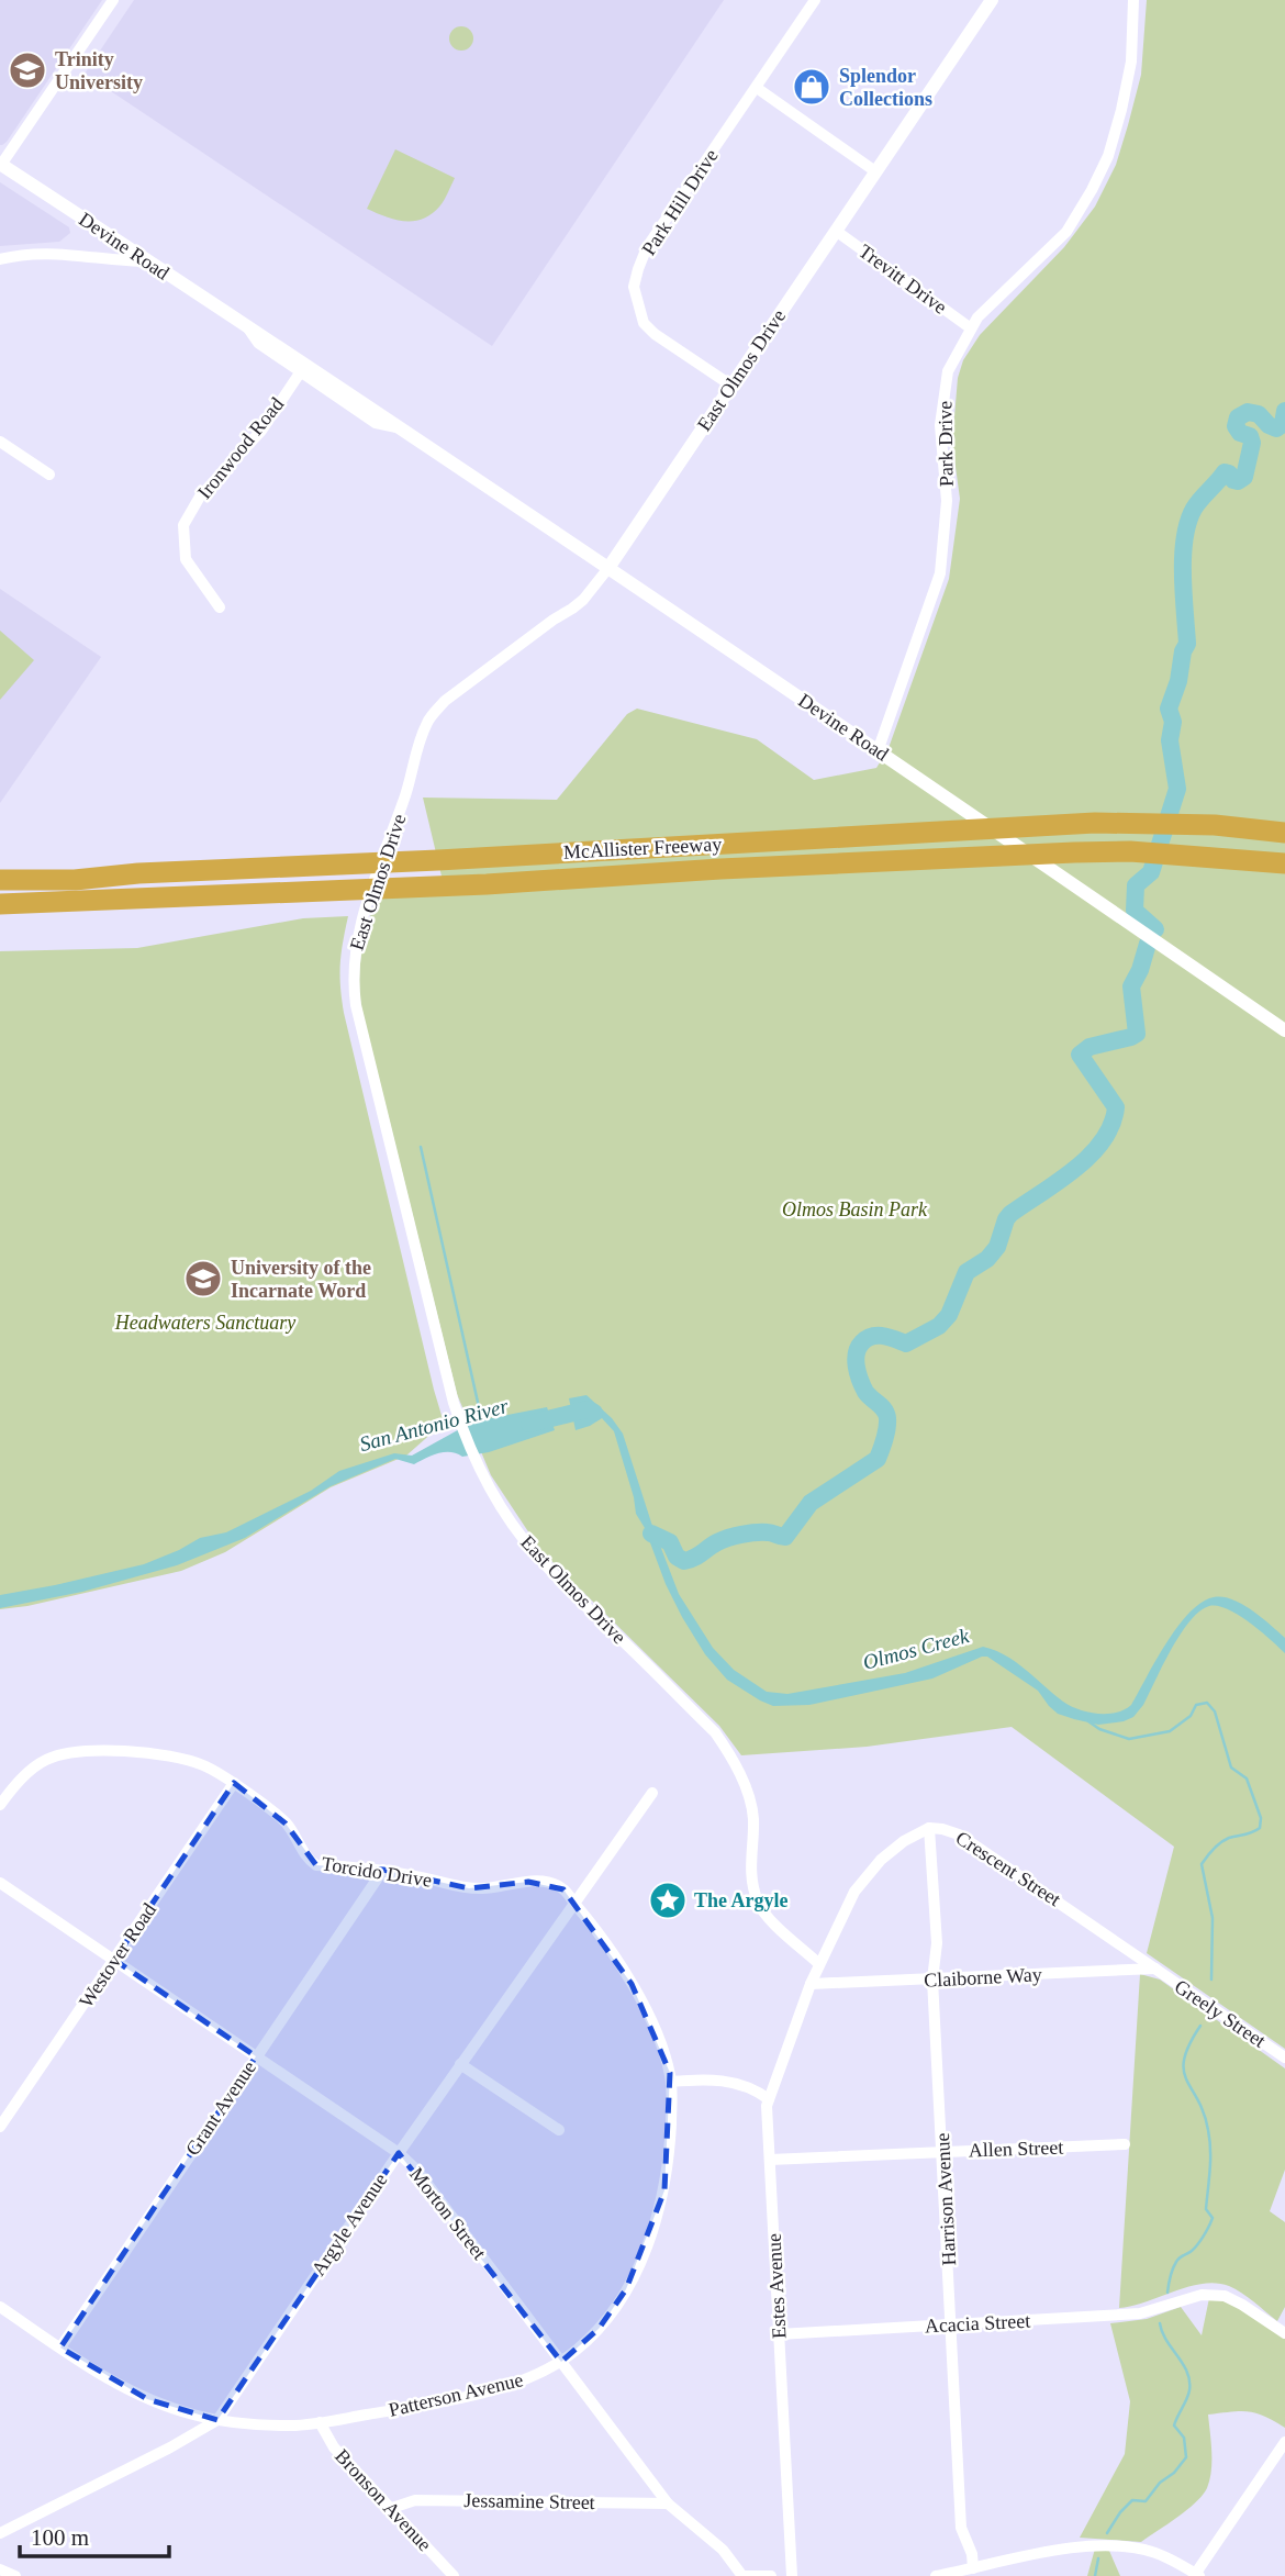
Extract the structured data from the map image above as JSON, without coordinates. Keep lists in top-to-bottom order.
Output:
{
  "streets": {
    "highway": ["McAllister Freeway"],
    "street": [
      "Park Hill Drive",
      "Devine Road",
      "Trevitt Drive",
      "East Olmos Drive",
      "Park Drive",
      "Ironwood Road",
      "Crescent Street",
      "Torcido Drive",
      "Westover Road",
      "Claiborne Way",
      "Greely Street",
      "Grant Avenue",
      "Allen Street",
      "Harrison Avenue",
      "Morton Street",
      "Argyle Avenue",
      "Estes Avenue",
      "Acacia Street",
      "Patterson Avenue",
      "Bronson Avenue",
      "Jessamine Street"
    ]
  },
  "crossings": [
    ["Park Hill Drive", "East Olmos Drive"],
    ["Devine Road", "East Olmos Drive"],
    ["Devine Road", "Park Drive"],
    ["Devine Road", "Ironwood Road"],
    ["Trevitt Drive", "East Olmos Drive"],
    ["Trevitt Drive", "Park Drive"],
    ["East Olmos Drive", "Crescent Street"],
    ["Crescent Street", "Claiborne Way"],
    ["Crescent Street", "Greely Street"],
    ["Crescent Street", "Harrison Avenue"],
    ["Torcido Drive", "Westover Road"],
    ["Torcido Drive", "Grant Avenue"],
    ["Torcido Drive", "Argyle Avenue"],
    ["Torcido Drive", "Patterson Avenue"],
    ["Westover Road", "Morton Street"],
    ["Claiborne Way", "Greely Street"],
    ["Claiborne Way", "Harrison Avenue"],
    ["Grant Avenue", "Morton Street"],
    ["Grant Avenue", "Patterson Avenue"],
    ["Allen Street", "Harrison Avenue"],
    ["Allen Street", "Estes Avenue"],
    ["Harrison Avenue", "Acacia Street"],
    ["Morton Street", "Argyle Avenue"],
    ["Morton Street", "Patterson Avenue"],
    ["Morton Street", "Jessamine Street"],
    ["Argyle Avenue", "Patterson Avenue"],
    ["Estes Avenue", "Acacia Street"],
    ["Patterson Avenue", "Bronson Avenue"],
    ["Bronson Avenue", "Jessamine Street"]
  ],
  "water": ["San Antonio River", "Olmos Creek"],
  "parks": ["Olmos Basin Park", "Headwaters Sanctuary"],
  "places": {
    "school or university": ["Trinity University", "University of the Incarnate Word"],
    "shop": ["Splendor Collections"],
    "place": ["The Argyle"]
  },
  "scale_bar": "100 m"
}
